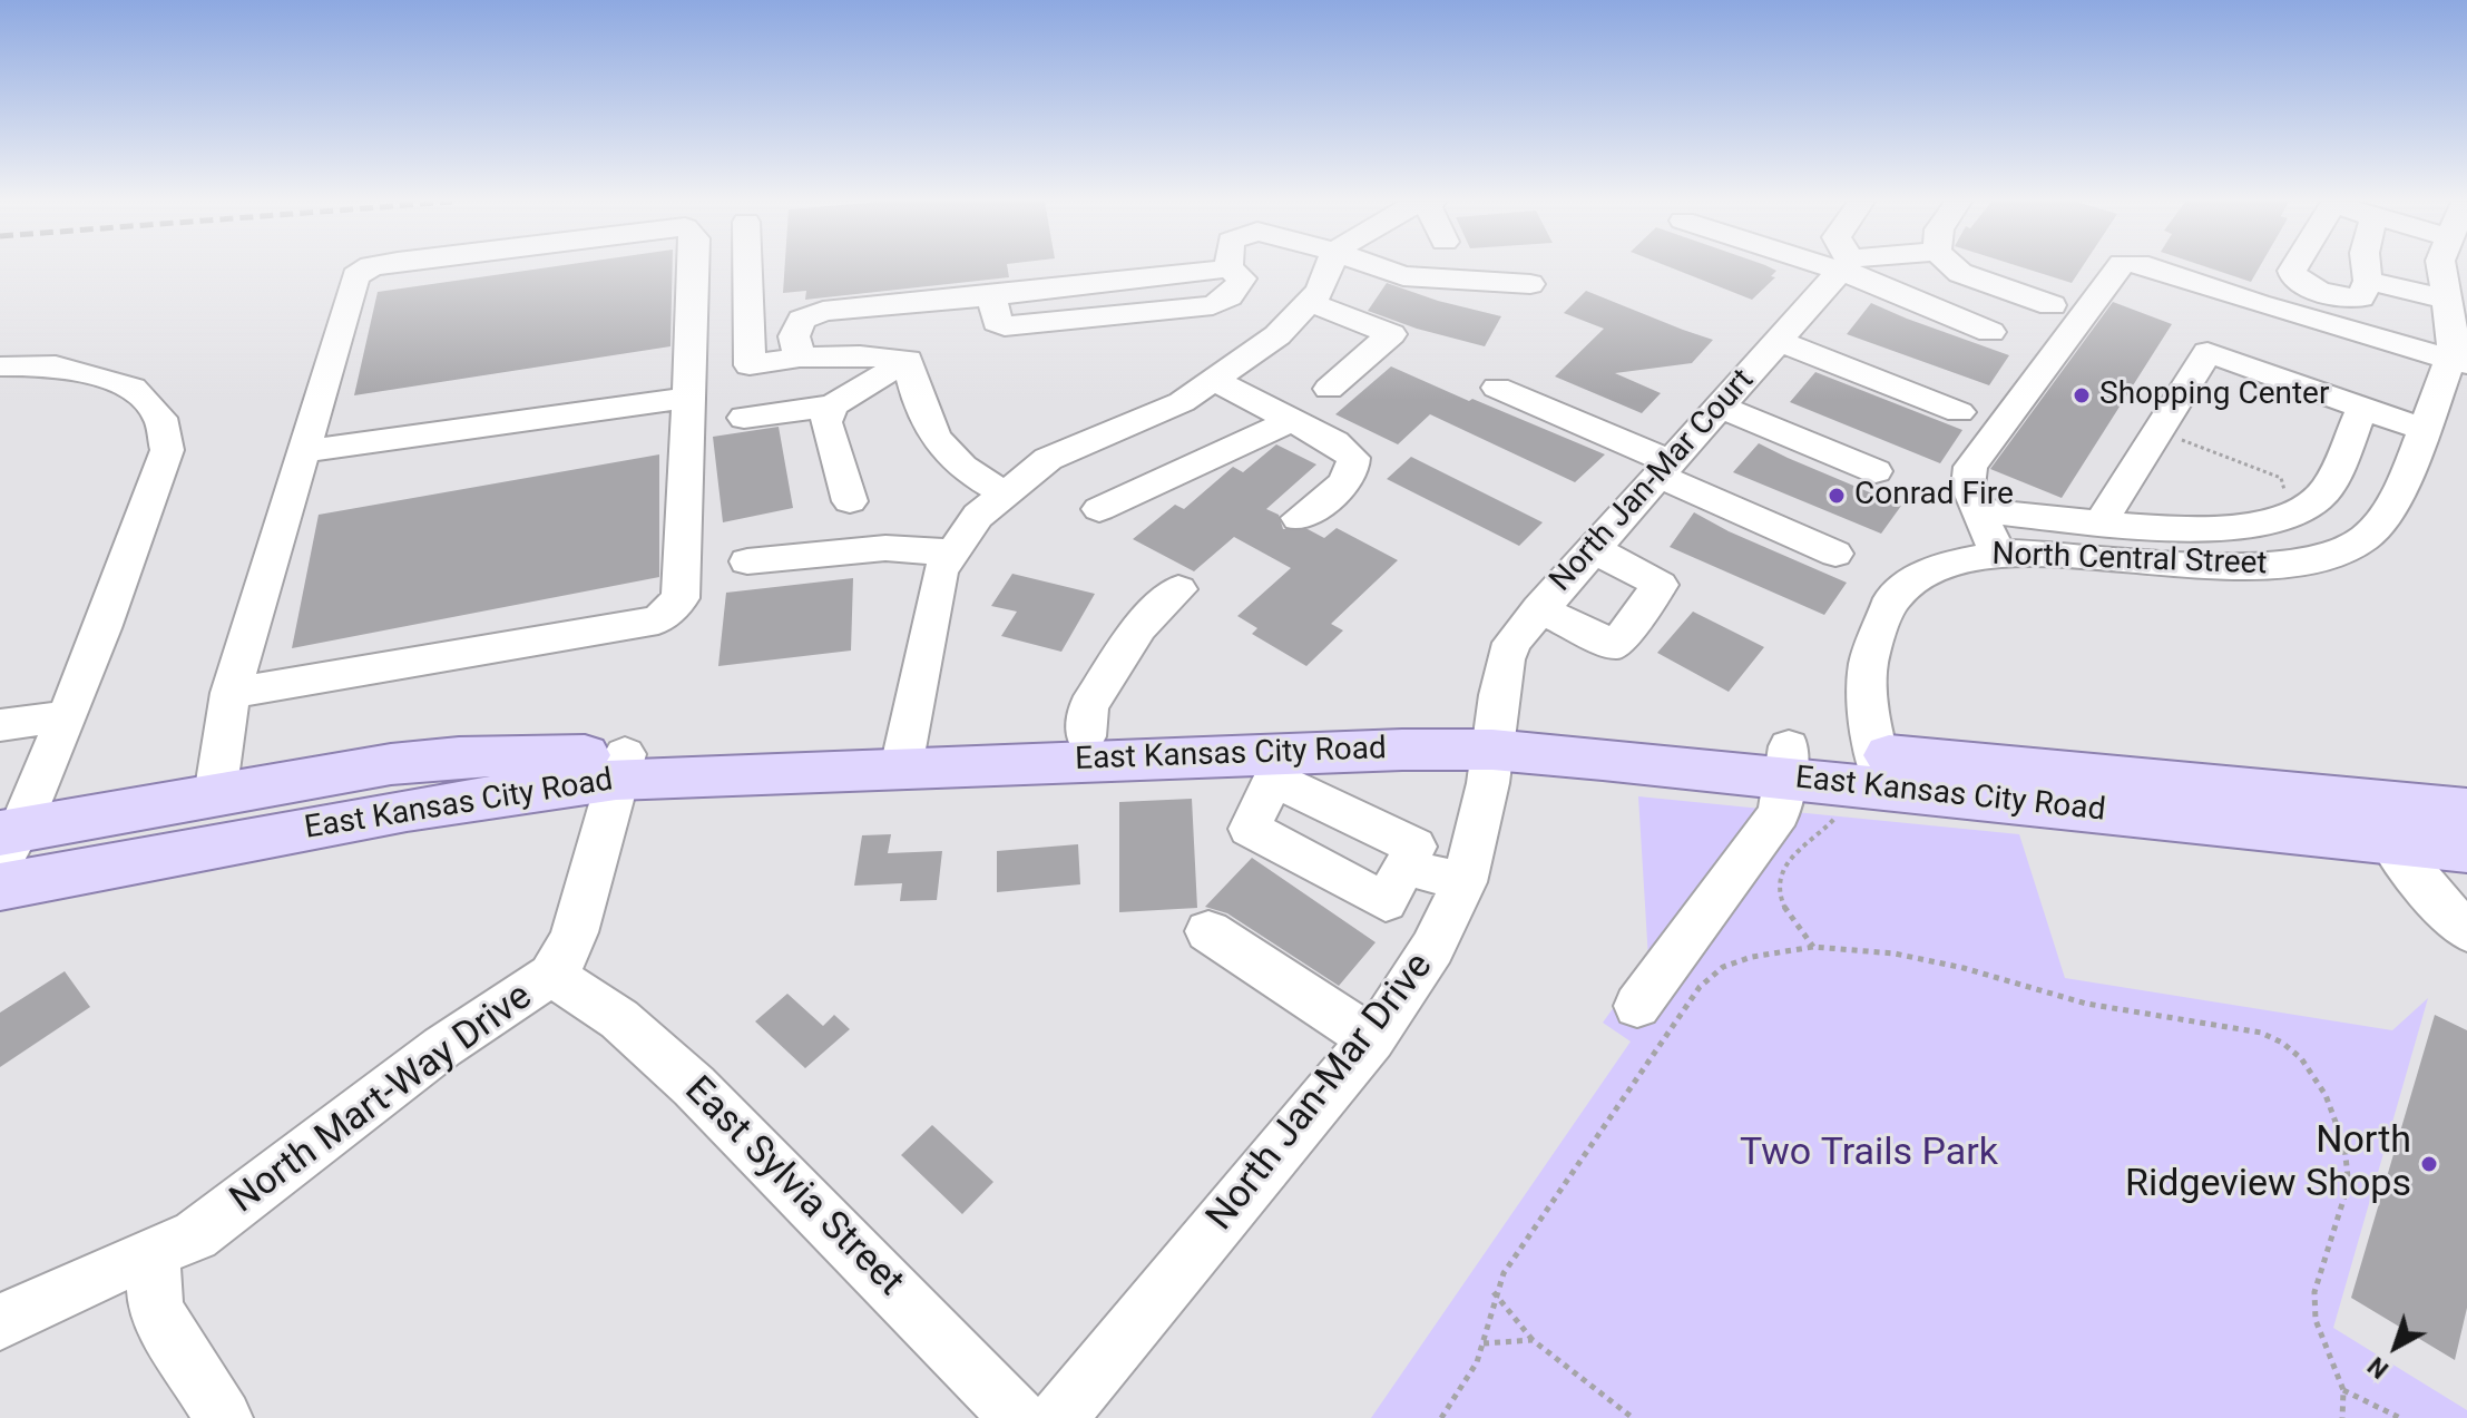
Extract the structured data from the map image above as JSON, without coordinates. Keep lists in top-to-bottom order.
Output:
{
  "streets": {
    "main road": ["East Kansas City Road"],
    "street": [
      "North Jan-Mar Court",
      "North Central Street",
      "North Jan-Mar Drive",
      "North Mart-Way Drive",
      "East Sylvia Street"
    ]
  },
  "crossings": [
    ["North Jan-Mar Court", "East Kansas City Road"],
    ["North Jan-Mar Court", "North Jan-Mar Drive"],
    ["North Central Street", "East Kansas City Road"],
    ["East Kansas City Road", "North Jan-Mar Drive"],
    ["East Kansas City Road", "North Mart-Way Drive"],
    ["North Mart-Way Drive", "East Sylvia Street"]
  ],
  "parks": ["Two Trails Park"],
  "places": ["Shopping Center", "Conrad Fire", "North Ridgeview Shops"],
  "north": "bottom left"
}
